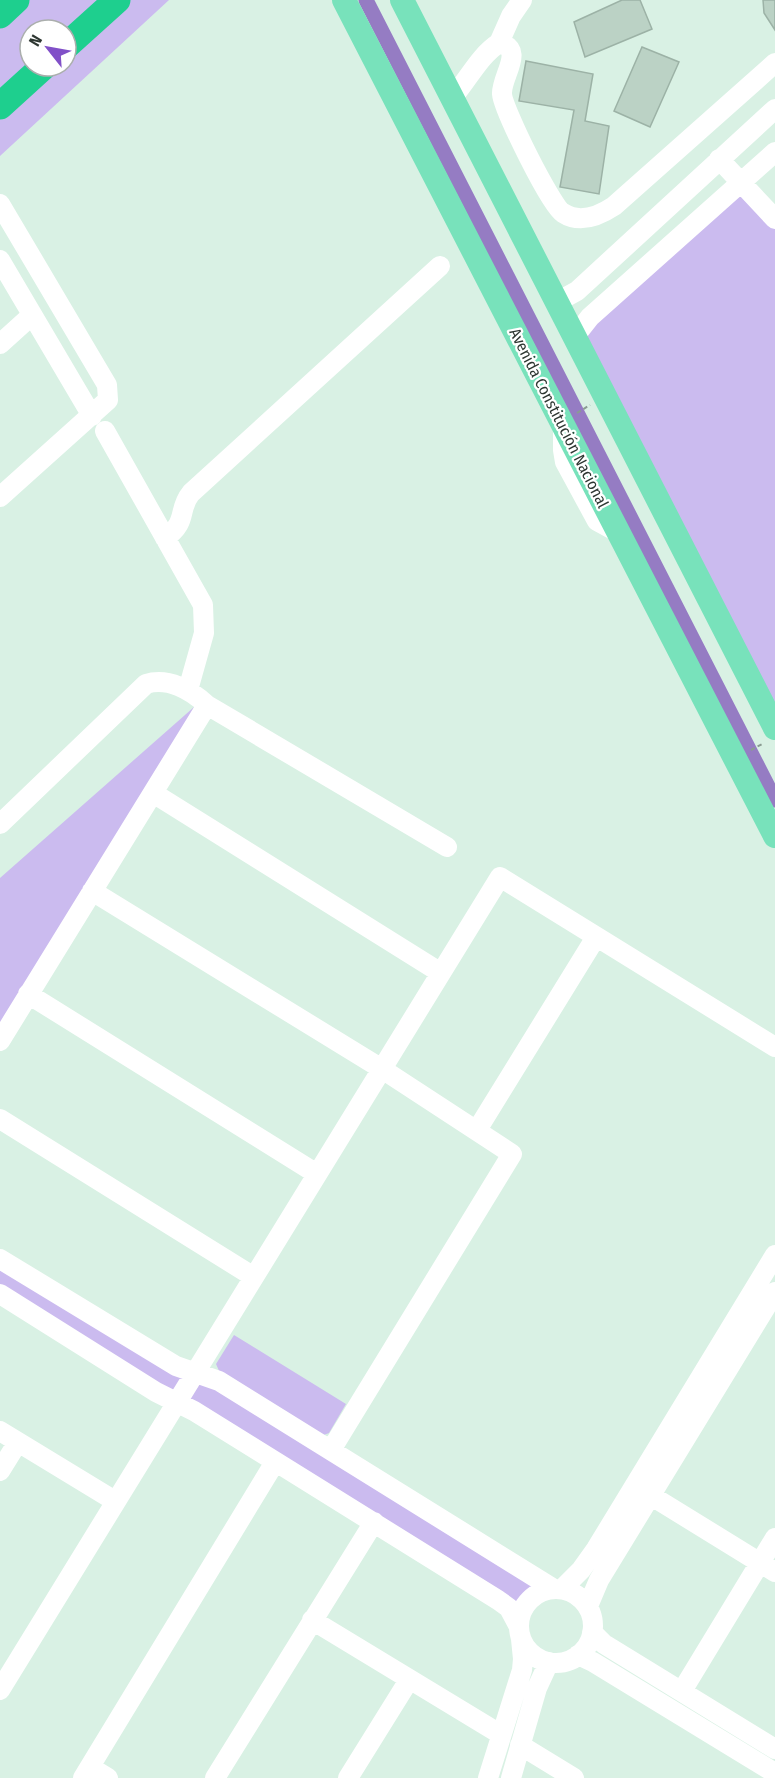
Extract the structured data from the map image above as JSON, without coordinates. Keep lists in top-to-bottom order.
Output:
{
  "streets": {
    "main road": ["Avenida Constitución Nacional"]
  },
  "north": "top left"
}
